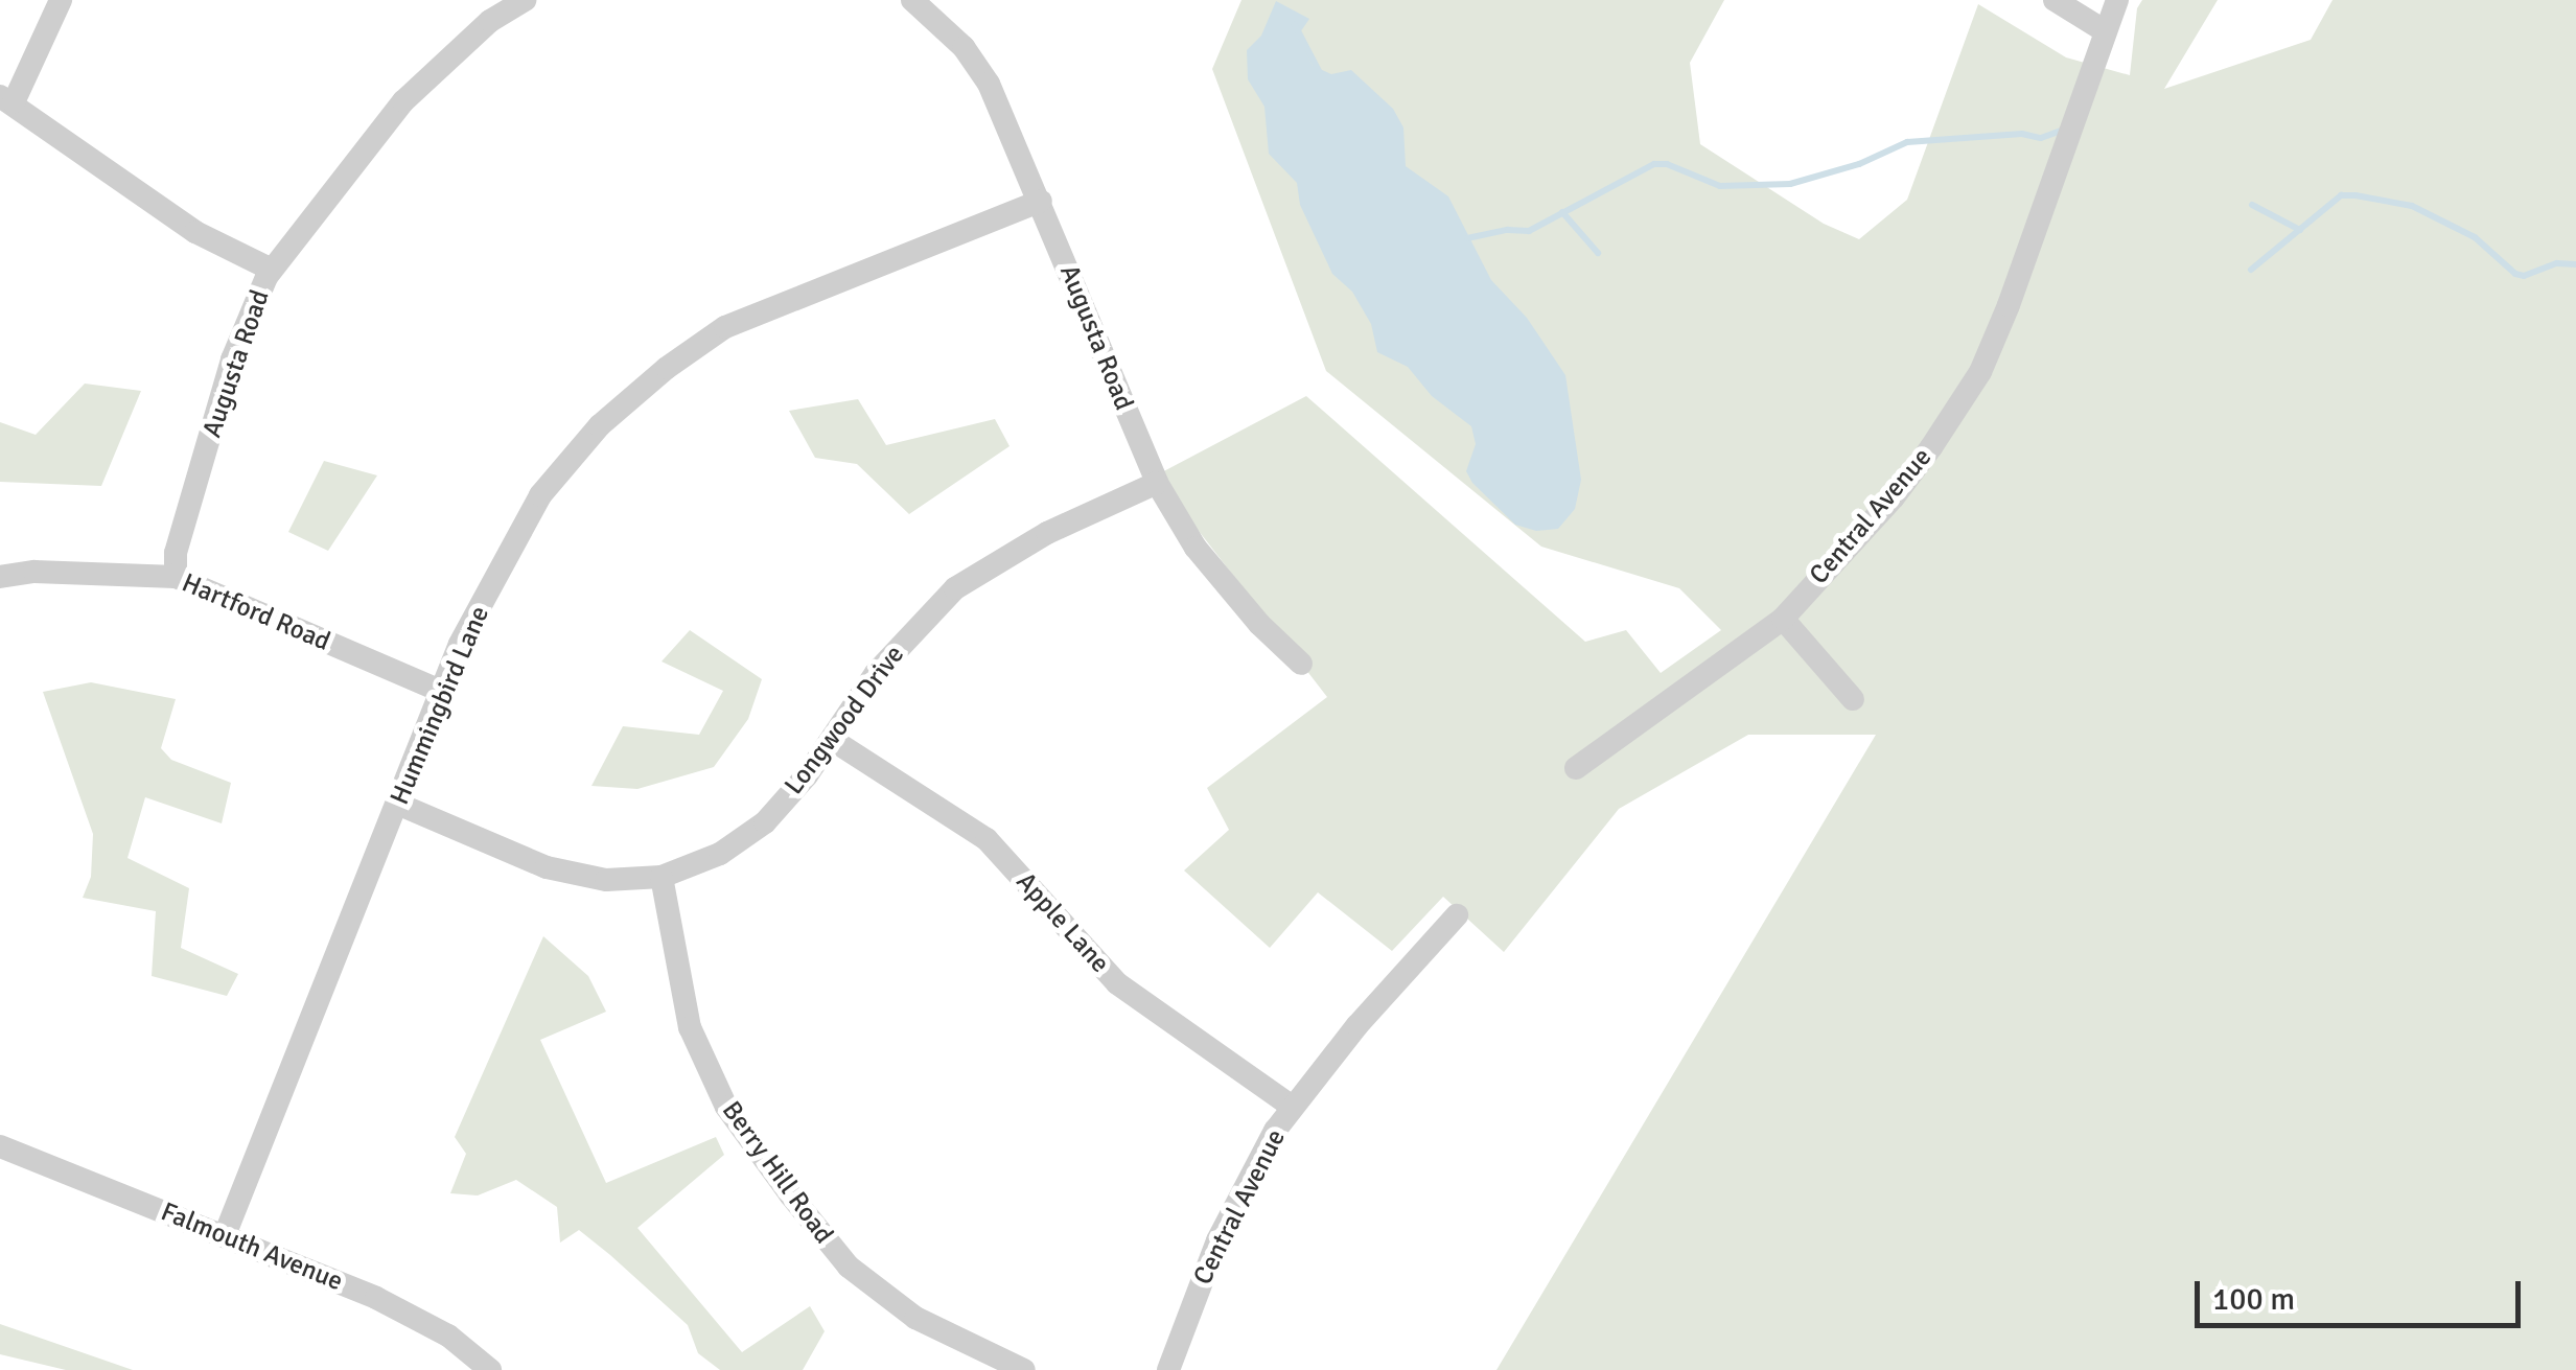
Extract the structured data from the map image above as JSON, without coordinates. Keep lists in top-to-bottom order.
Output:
{
  "streets": {
    "street": [
      "Augusta Road",
      "Central Avenue",
      "Hartford Road",
      "Hummingbird Lane",
      "Longwood Drive",
      "Apple Lane",
      "Berry Hill Road",
      "Falmouth Avenue"
    ]
  },
  "crossings": [
    ["Augusta Road", "Hartford Road"],
    ["Augusta Road", "Hummingbird Lane"],
    ["Augusta Road", "Longwood Drive"],
    ["Central Avenue", "Apple Lane"],
    ["Hartford Road", "Hummingbird Lane"],
    ["Hummingbird Lane", "Longwood Drive"],
    ["Hummingbird Lane", "Falmouth Avenue"],
    ["Longwood Drive", "Apple Lane"],
    ["Longwood Drive", "Berry Hill Road"]
  ],
  "scale_bar": "100 m"
}
